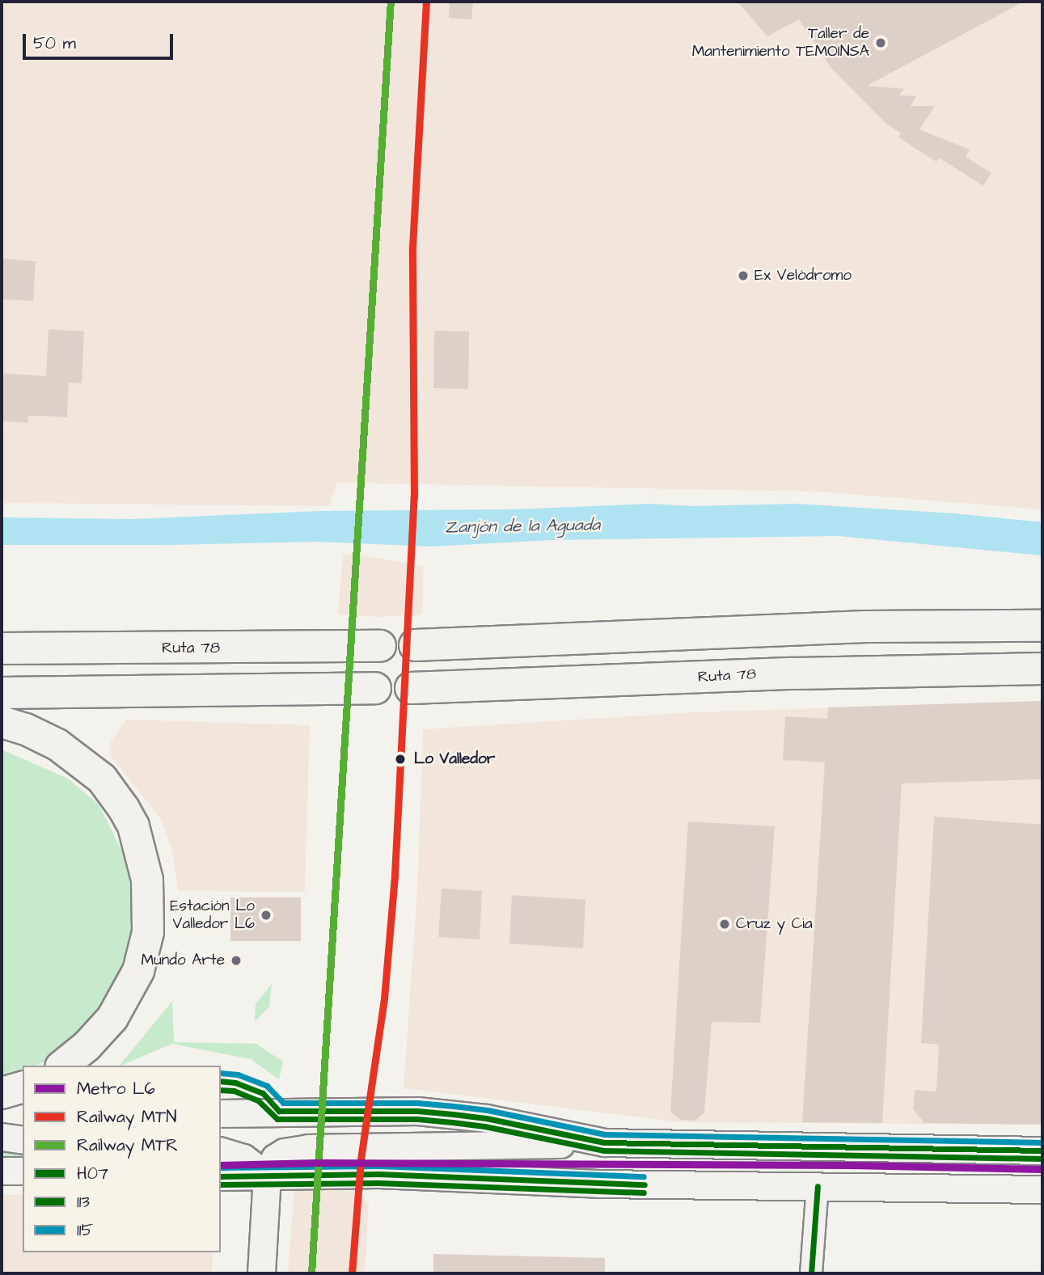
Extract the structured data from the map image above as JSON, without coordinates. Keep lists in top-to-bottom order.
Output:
{
  "streets": {
    "highway": ["Ruta 78"]
  },
  "water": ["Zanjón de la Aguada"],
  "places": [
    "Taller de Mantenimiento TEMOINSA",
    "Ex Velódromo",
    "Lo Valledor",
    "Estación Lo Valledor L6",
    "Cruz y Cia",
    "Mundo Arte"
  ],
  "lines": [
    "rail line MTN",
    "rail line MTR",
    "transit line 115",
    "transit line H07",
    "transit line 113",
    "metro line L6"
  ],
  "legend": [
    "Metro L6",
    "Railway MTN",
    "Railway MTR",
    "H07",
    "113",
    "115"
  ],
  "scale_bar": "50 m"
}
